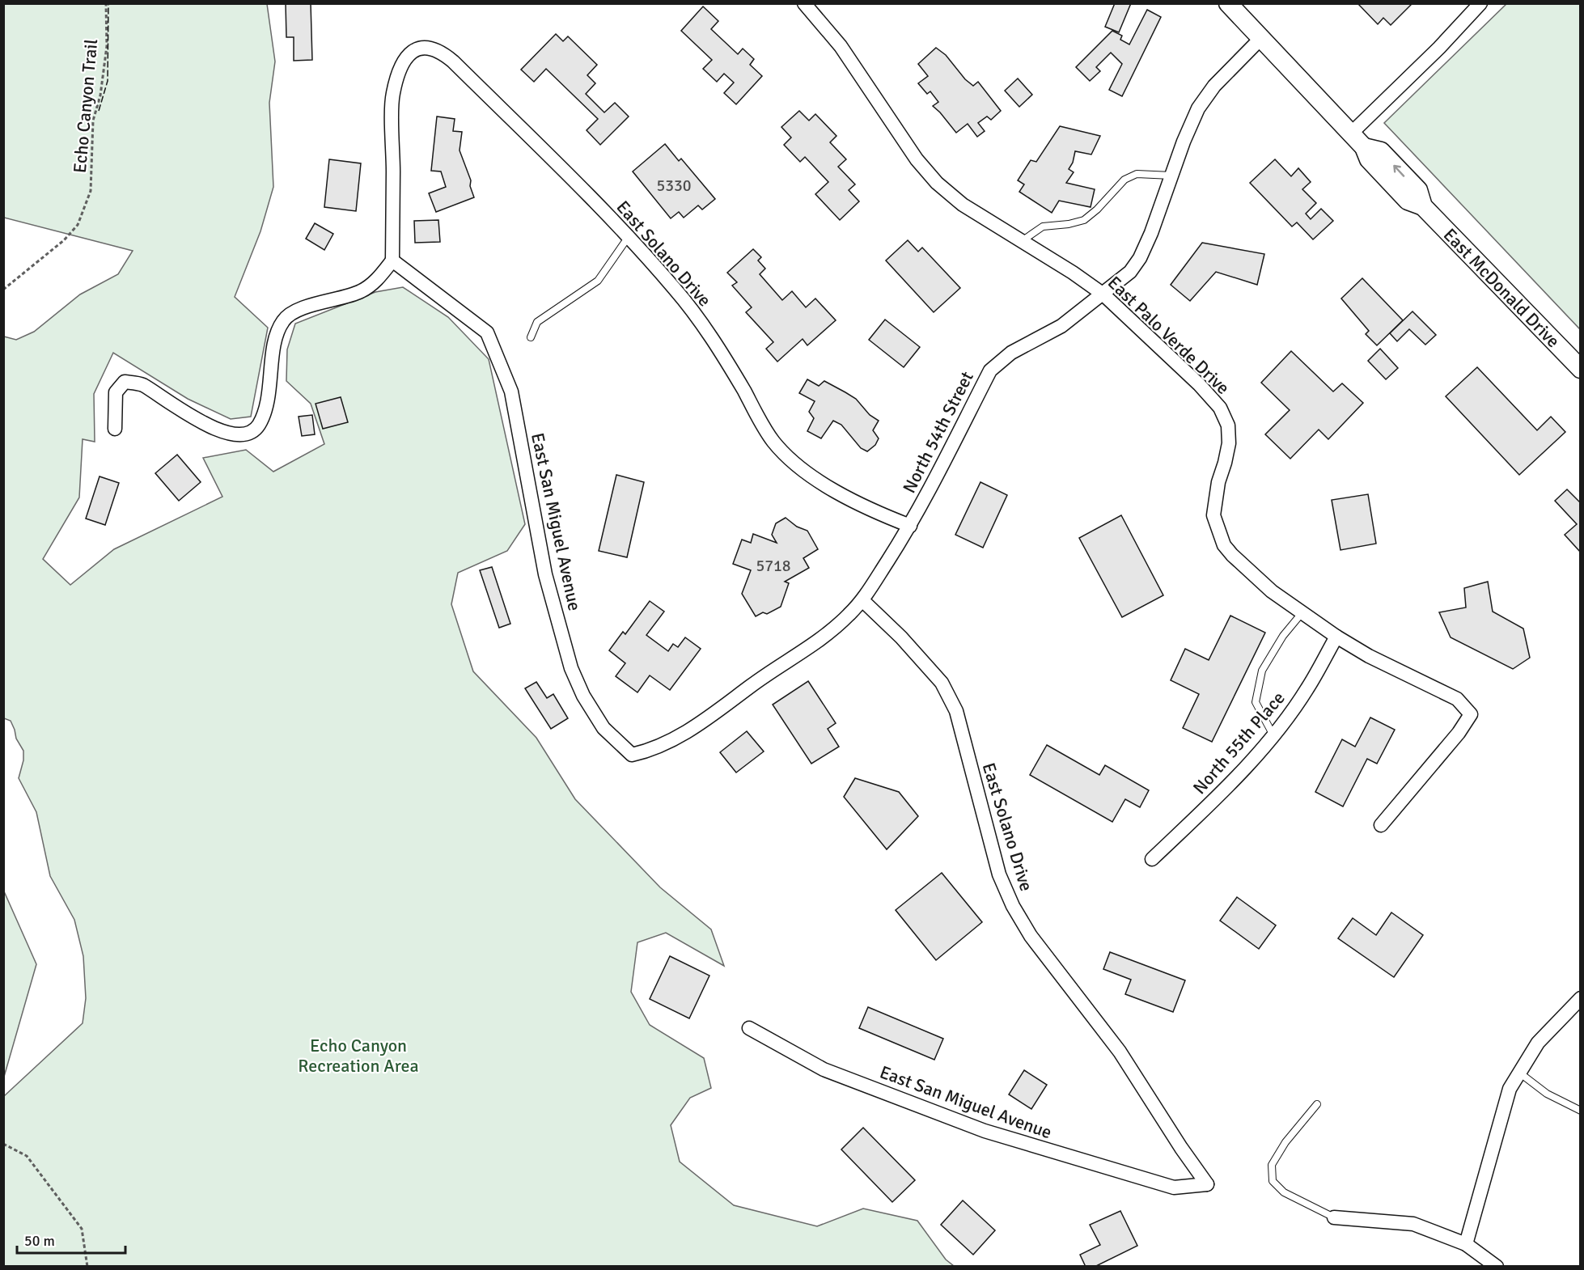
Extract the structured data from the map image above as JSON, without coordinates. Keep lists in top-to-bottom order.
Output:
{
  "streets": {
    "street": [
      "East Solano Drive",
      "East McDonald Drive",
      "East Palo Verde Drive",
      "North 54th Street",
      "East San Miguel Avenue",
      "North 55th Place"
    ],
    "path": ["Echo Canyon Trail"]
  },
  "crossings": [
    ["East Solano Drive", "North 54th Street"],
    ["East Solano Drive", "East San Miguel Avenue"],
    ["East McDonald Drive", "North 54th Street"],
    ["East Palo Verde Drive", "North 54th Street"],
    ["East Palo Verde Drive", "North 55th Place"],
    ["North 54th Street", "East San Miguel Avenue"]
  ],
  "parks": ["Echo Canyon Recreation Area"],
  "house_numbers": ["5330", "5718"],
  "scale_bar": "50 m"
}
